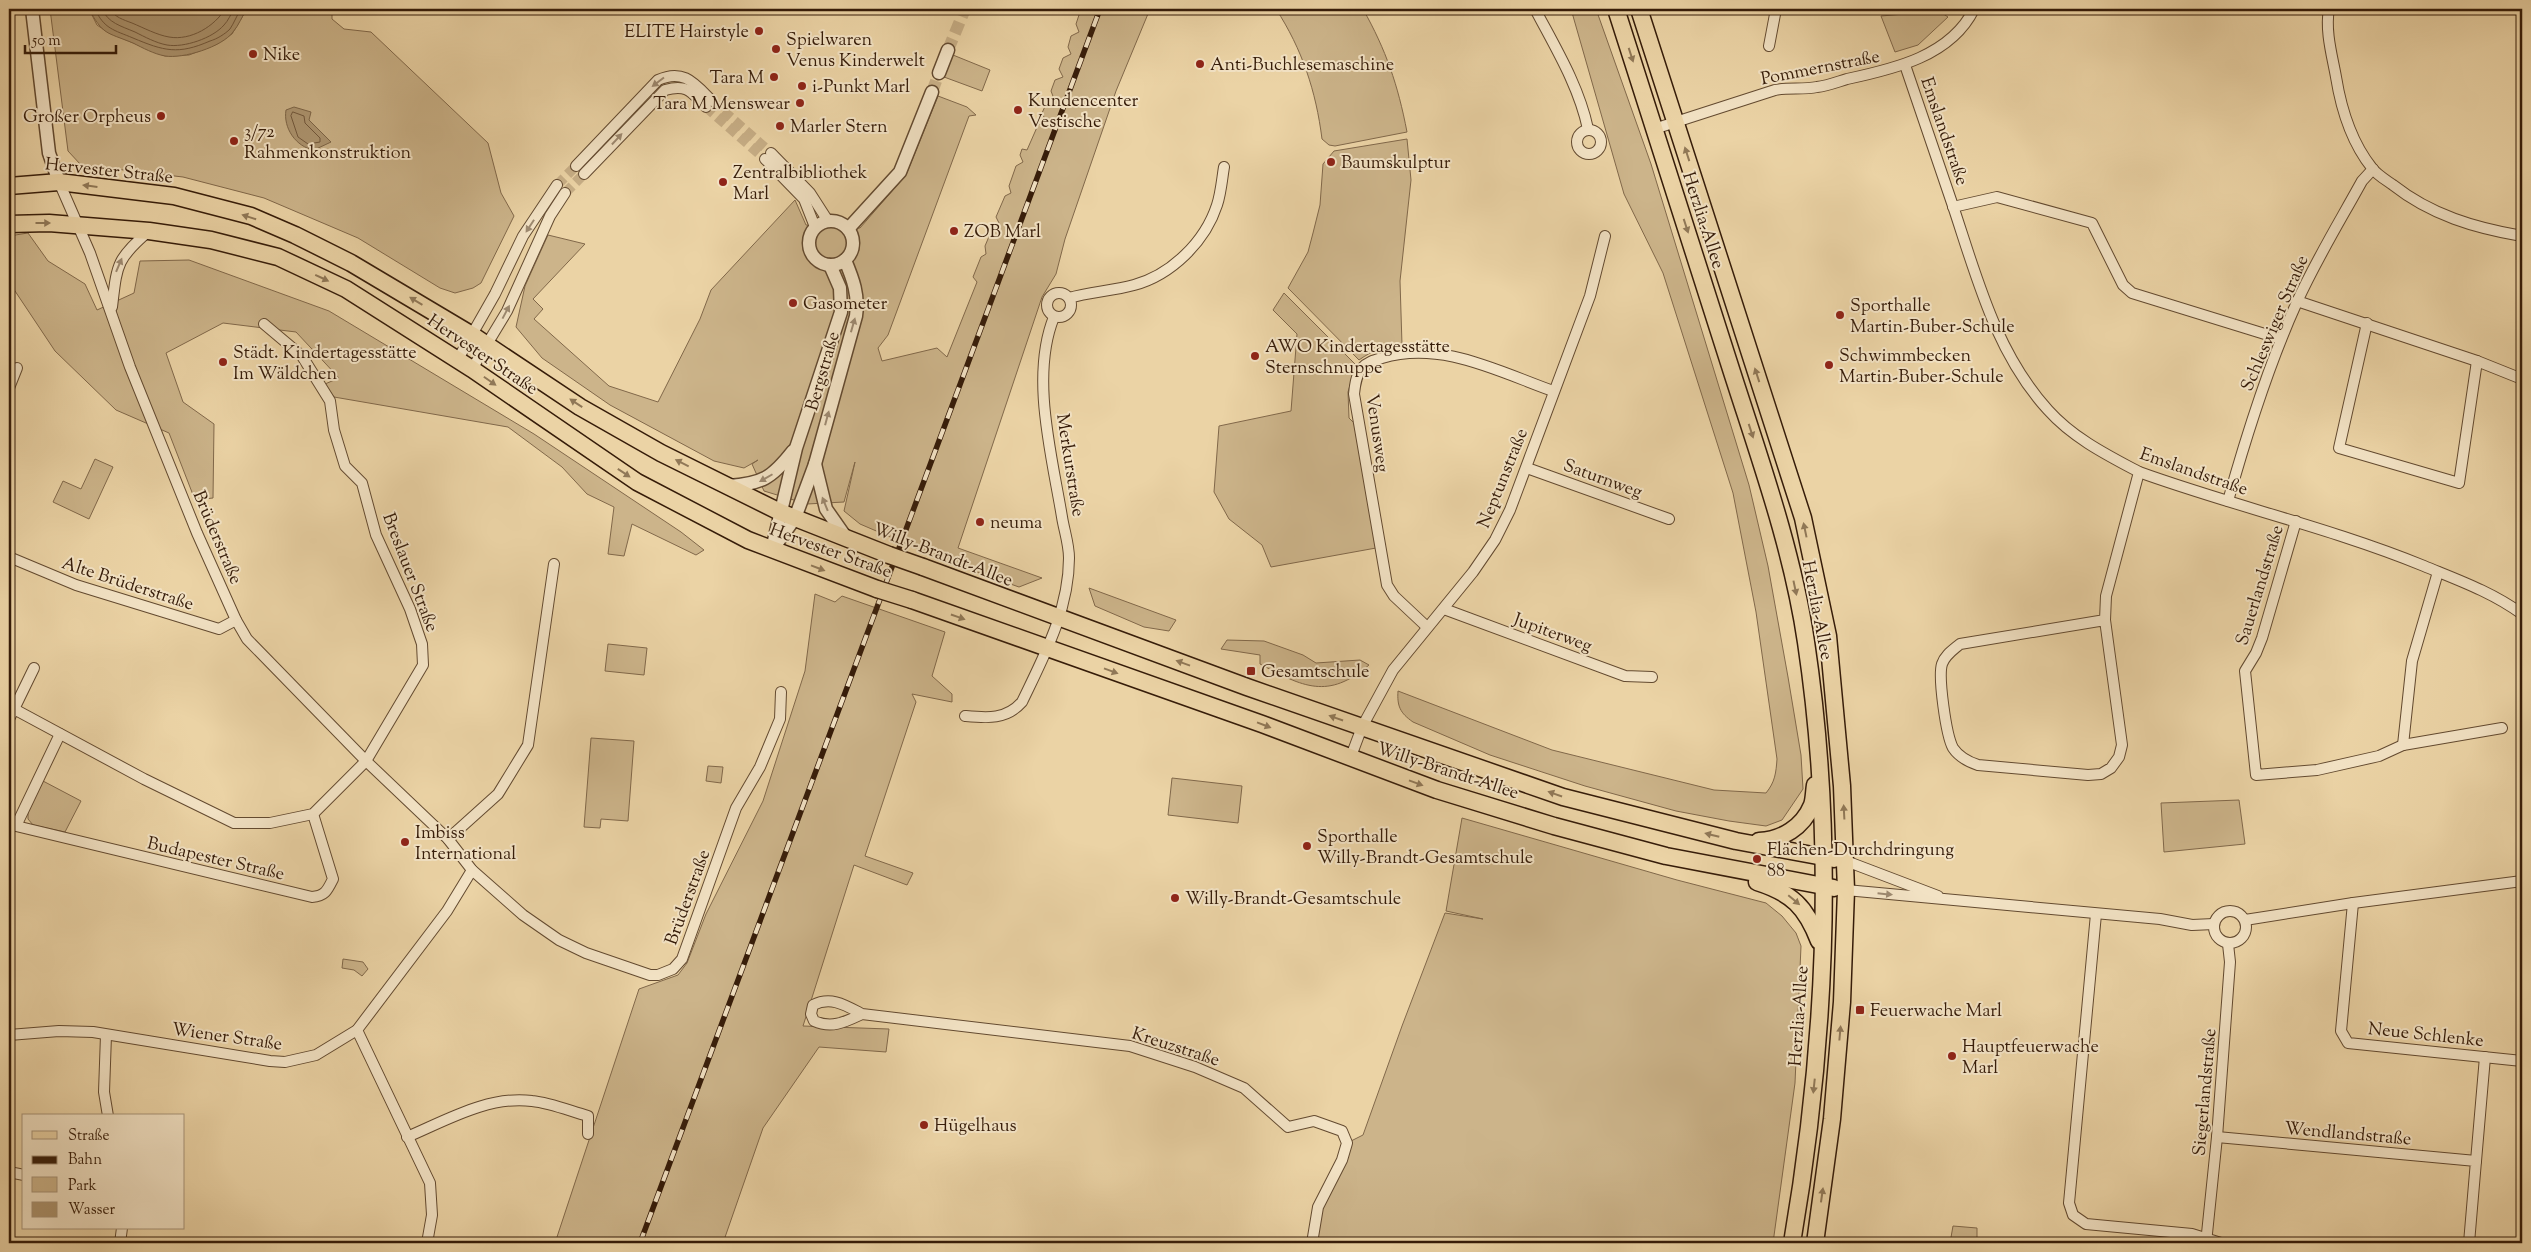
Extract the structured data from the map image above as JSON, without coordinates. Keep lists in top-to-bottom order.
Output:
{
  "streets": {
    "main road": ["Hervester Straße", "Herzlia-Allee", "Willy-Brandt-Allee"],
    "street": [
      "Pommernstraße",
      "Emslandstraße",
      "Schleswiger Straße",
      "Bergstraße",
      "Venusweg",
      "Merkurstraße",
      "Neptunstraße",
      "Saturnweg",
      "Brüderstraße",
      "Breslauer Straße",
      "Alte Brüderstraße",
      "Sauerlandstraße",
      "Jupiterweg",
      "Budapester Straße",
      "Neue Schlenke",
      "Wiener Straße",
      "Kreuzstraße",
      "Siegerlandstraße",
      "Wendlandstraße"
    ]
  },
  "crossings": [
    ["Pommernstraße", "Emslandstraße"],
    ["Pommernstraße", "Herzlia-Allee"],
    ["Emslandstraße", "Schleswiger Straße"],
    ["Emslandstraße", "Sauerlandstraße"],
    ["Hervester Straße", "Bergstraße"],
    ["Hervester Straße", "Brüderstraße"],
    ["Hervester Straße", "Willy-Brandt-Allee"],
    ["Herzlia-Allee", "Willy-Brandt-Allee"],
    ["Bergstraße", "Willy-Brandt-Allee"],
    ["Venusweg", "Neptunstraße"],
    ["Merkurstraße", "Willy-Brandt-Allee"],
    ["Neptunstraße", "Saturnweg"],
    ["Neptunstraße", "Willy-Brandt-Allee"],
    ["Neptunstraße", "Jupiterweg"],
    ["Brüderstraße", "Breslauer Straße"],
    ["Brüderstraße", "Alte Brüderstraße"],
    ["Brüderstraße", "Wiener Straße"],
    ["Siegerlandstraße", "Wendlandstraße"]
  ],
  "places": {
    "other": [
      "ELITE Hairstyle",
      "Spielwaren Venus Kinderwelt",
      "Nike",
      "Anti-Buchlesemaschine",
      "Tara M",
      "i-Punkt Marl",
      "Tara M Menswear",
      "Kundencenter Vestische",
      "Großer Orpheus",
      "Marler Stern",
      "3/72 Rahmenkonstruktion",
      "Baumskulptur",
      "Zentralbibliothek Marl",
      "ZOB Marl",
      "Gasometer",
      "Sporthalle Martin-Buber-Schule",
      "AWO Kindertagesstätte Sternschnuppe",
      "Städt. Kindertagesstätte Im Wäldchen",
      "Schwimmbecken Martin-Buber-Schule",
      "neuma",
      "Imbiss International",
      "Sporthalle Willy-Brandt-Gesamtschule",
      "Flächen-Durchdringung 88",
      "Willy-Brandt-Gesamtschule",
      "Hauptfeuerwache Marl",
      "Hügelhaus"
    ],
    "transit": ["Gesamtschule", "Feuerwache Marl"]
  },
  "legend": [
    "Straße",
    "Bahn",
    "Park",
    "Wasser"
  ],
  "scale_bar": "50 m"
}
